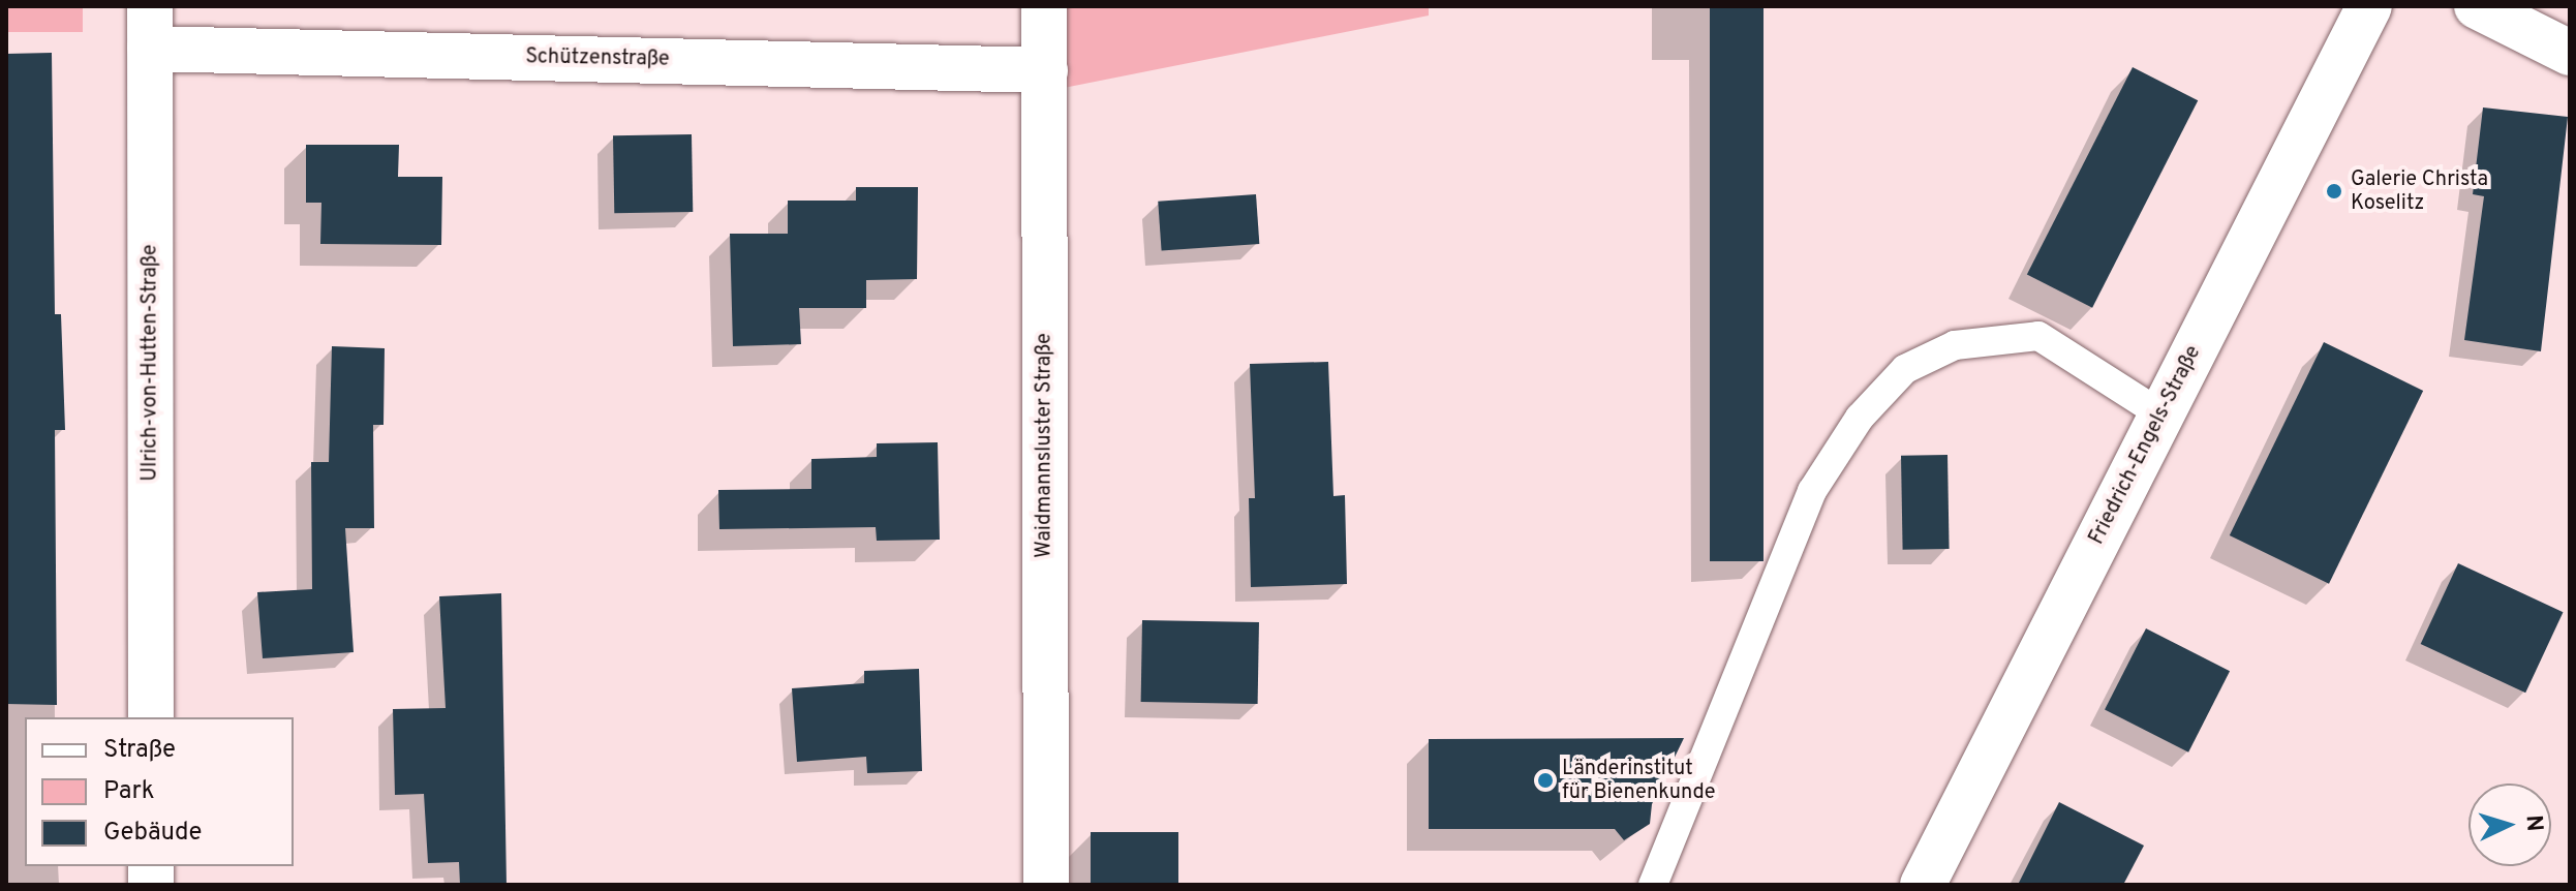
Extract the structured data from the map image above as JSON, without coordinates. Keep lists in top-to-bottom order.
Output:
{
  "streets": {
    "street": [
      "Schützenstraße",
      "Ulrich-von-Hutten-Straße",
      "Waidmannsluster Straße",
      "Friedrich-Engels-Straße"
    ]
  },
  "crossings": [
    ["Schützenstraße", "Ulrich-von-Hutten-Straße"],
    ["Schützenstraße", "Waidmannsluster Straße"]
  ],
  "places": ["Galerie Christa Koselitz", "Länderinstitut für Bienenkunde"],
  "legend": ["Straße", "Park", "Gebäude"],
  "north": "right"
}
